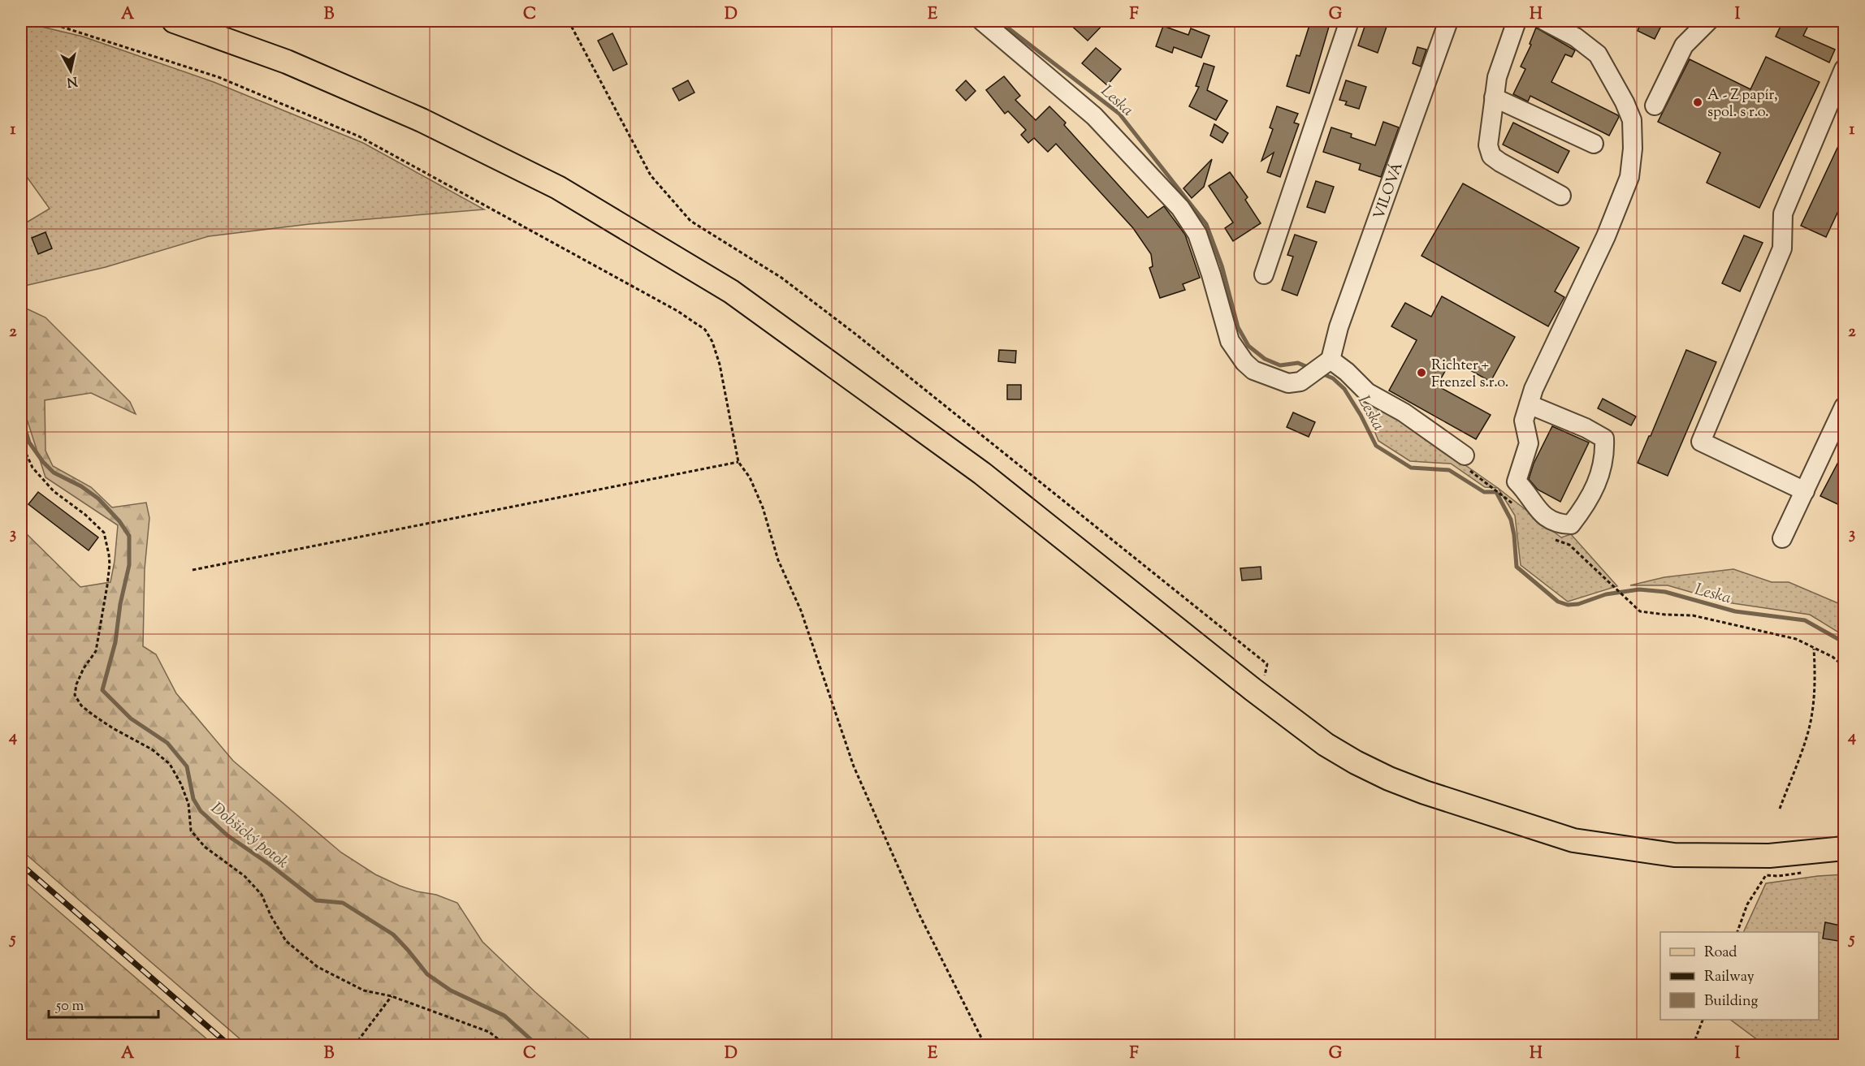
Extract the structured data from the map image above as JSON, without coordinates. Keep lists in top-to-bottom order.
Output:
{
  "streets": {
    "street": ["VILOVÁ"]
  },
  "water": ["Leska", "Dobšický potok"],
  "places": ["A - Z papír, spol. s r.o.", "Richter + Frenzel s.r.o."],
  "legend": ["Road", "Railway", "Building"],
  "scale_bar": "50 m",
  "north": "bottom",
  "grid": {
    "columns": [
      "A",
      "B",
      "C",
      "D",
      "E",
      "F",
      "G",
      "H",
      "I"
    ],
    "rows": [
      "1",
      "2",
      "3",
      "4",
      "5"
    ]
  }
}
